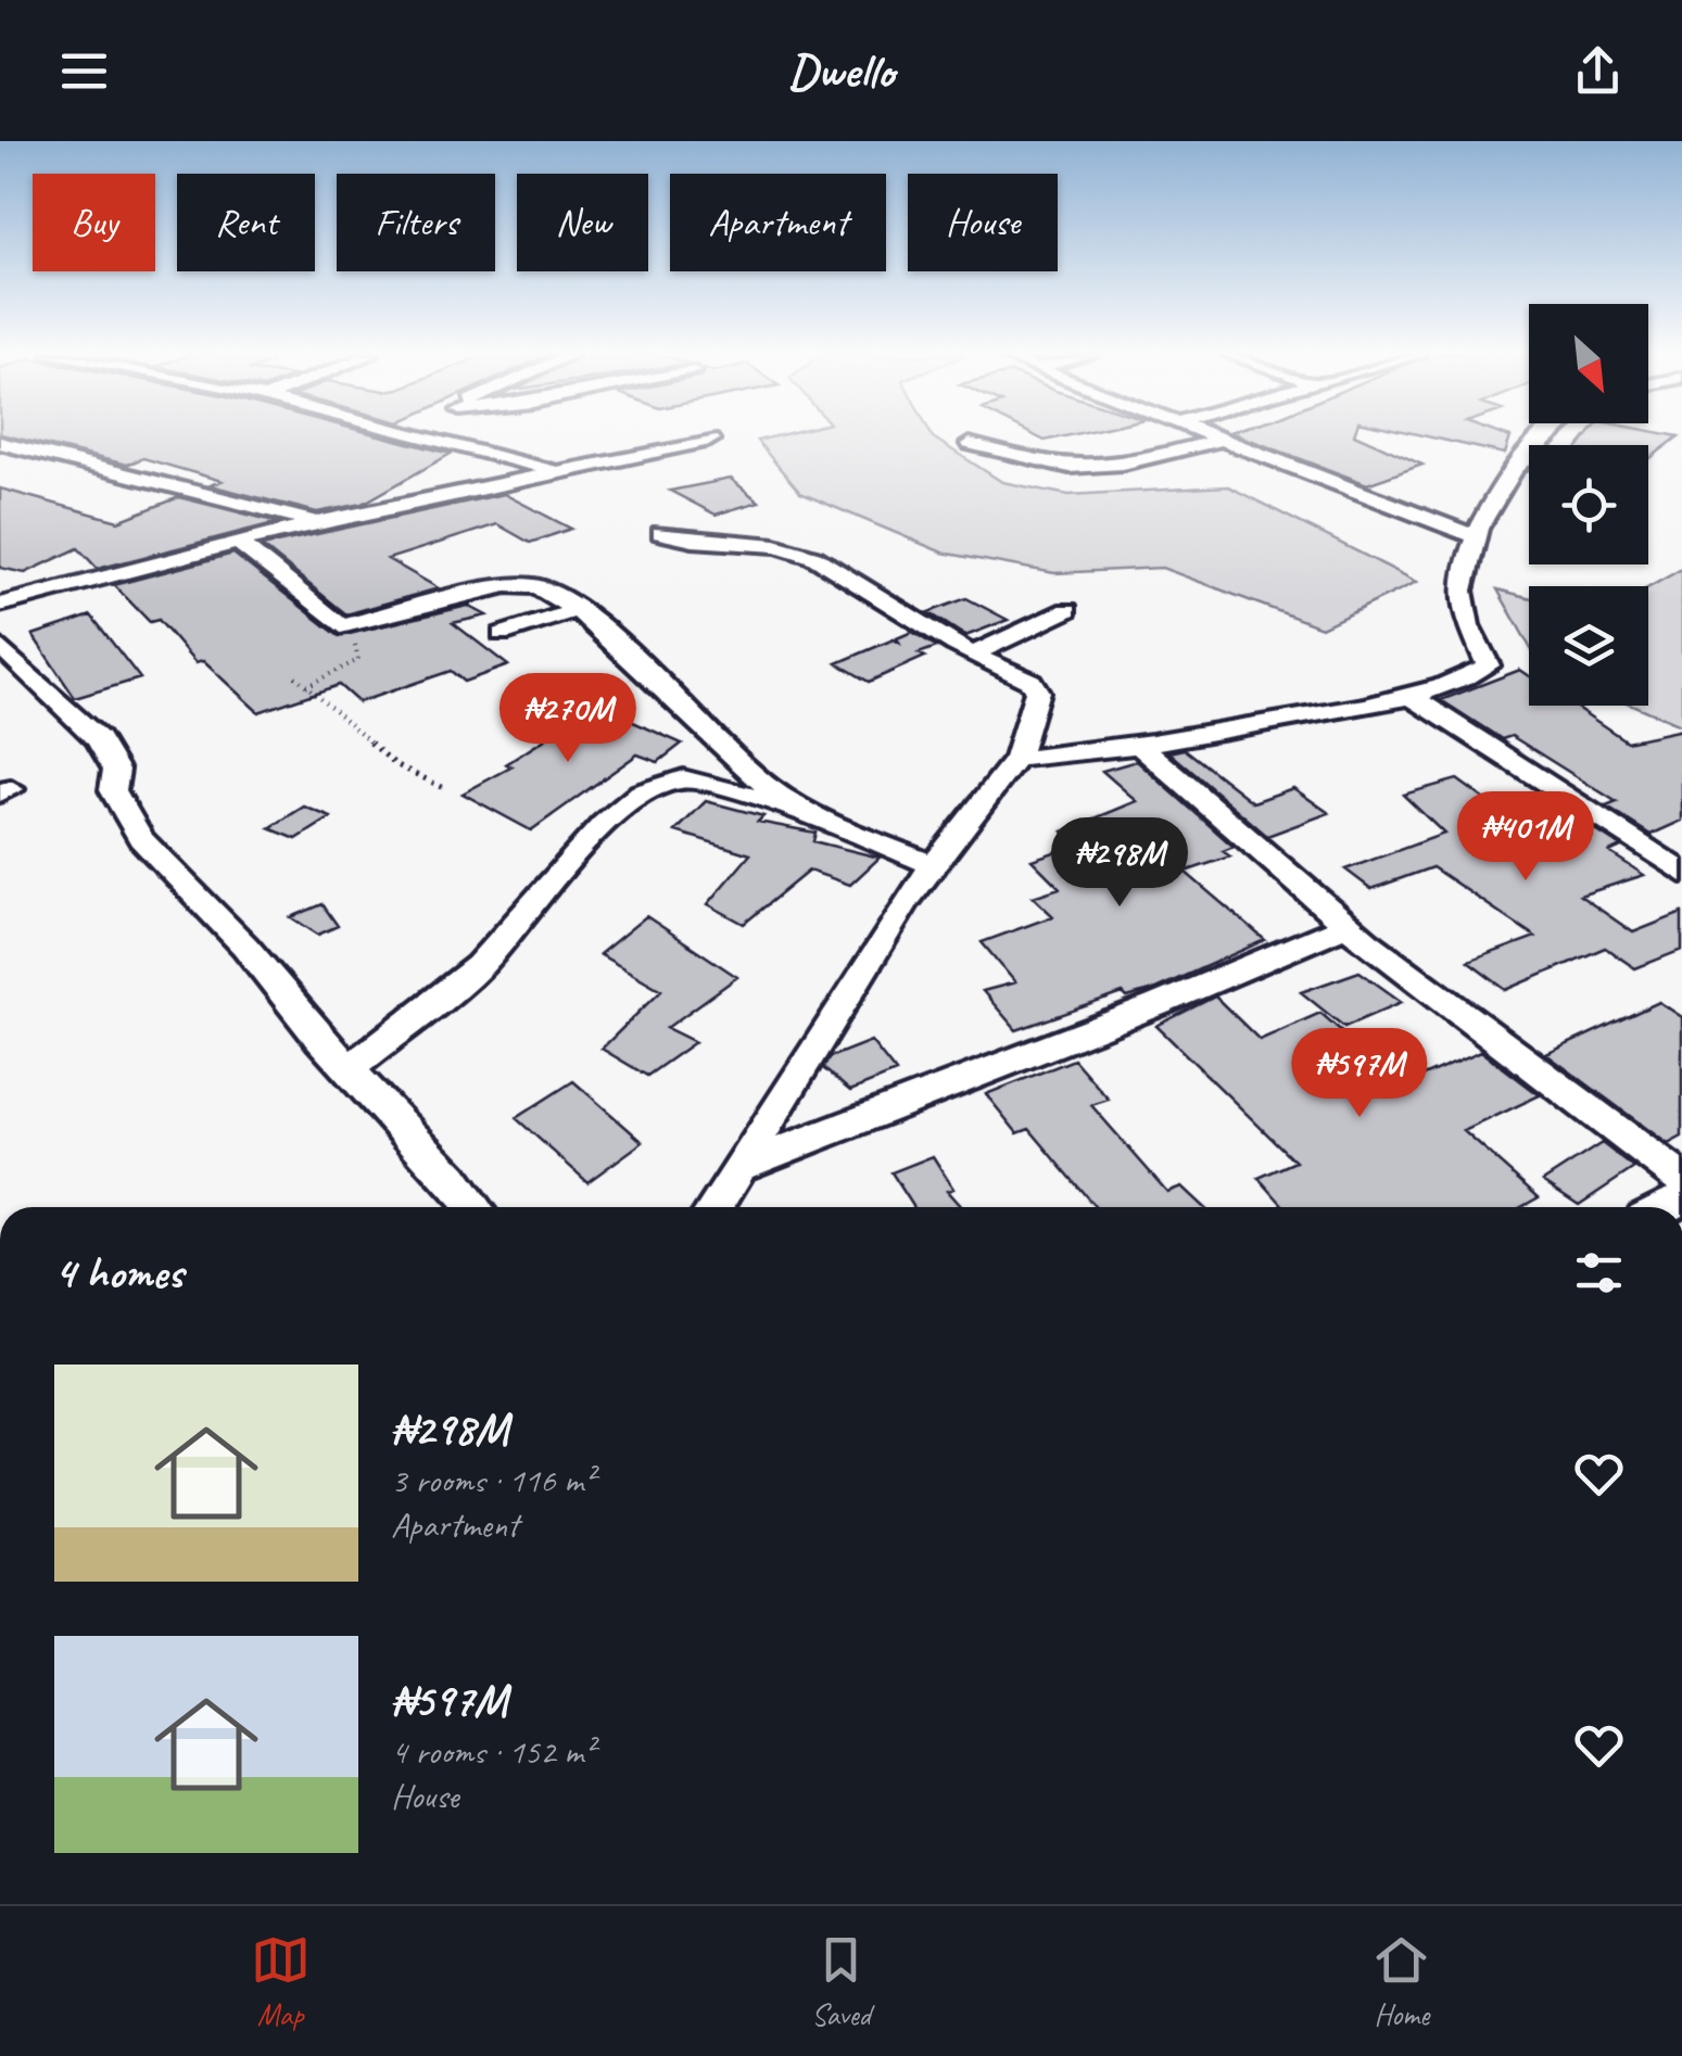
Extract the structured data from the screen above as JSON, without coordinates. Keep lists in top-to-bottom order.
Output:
{
  "north": "bottom right",
  "page": {
    "header": "Dwello",
    "chip": [
      "Buy",
      "Rent",
      "Filters",
      "New",
      "Apartment",
      "House"
    ],
    "price": [
      "₦270M",
      "₦401M",
      "₦298M",
      "₦597M"
    ],
    "heading": "4 homes",
    "list": [
      {
        "name": "₦298M",
        "note": "3 rooms · 116 m² · Apartment"
      },
      {
        "name": "₦597M",
        "note": "4 rooms · 152 m² · House"
      }
    ],
    "tabs": ["Map", "Saved", "Home"]
  }
}
